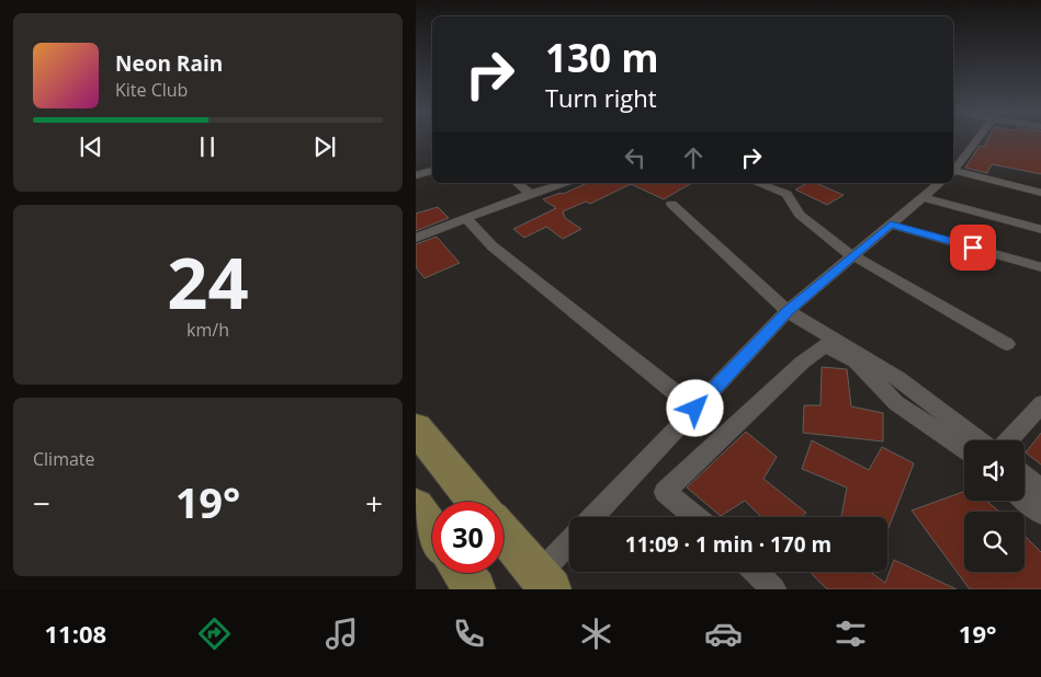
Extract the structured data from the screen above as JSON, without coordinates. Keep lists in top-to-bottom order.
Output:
{
  "page": {
    "turn": ["130 m", "Turn right"],
    "song": ["Neon Rain", "Kite Club"],
    "tile": [
      ["24", "km/h"],
      "Climate"
    ],
    "heat": ["−", "19°", "+"],
    "limit": "30",
    "trip": "11:09 · 1 min · 170 m",
    "tabs": ["11:08", "19°"]
  }
}
